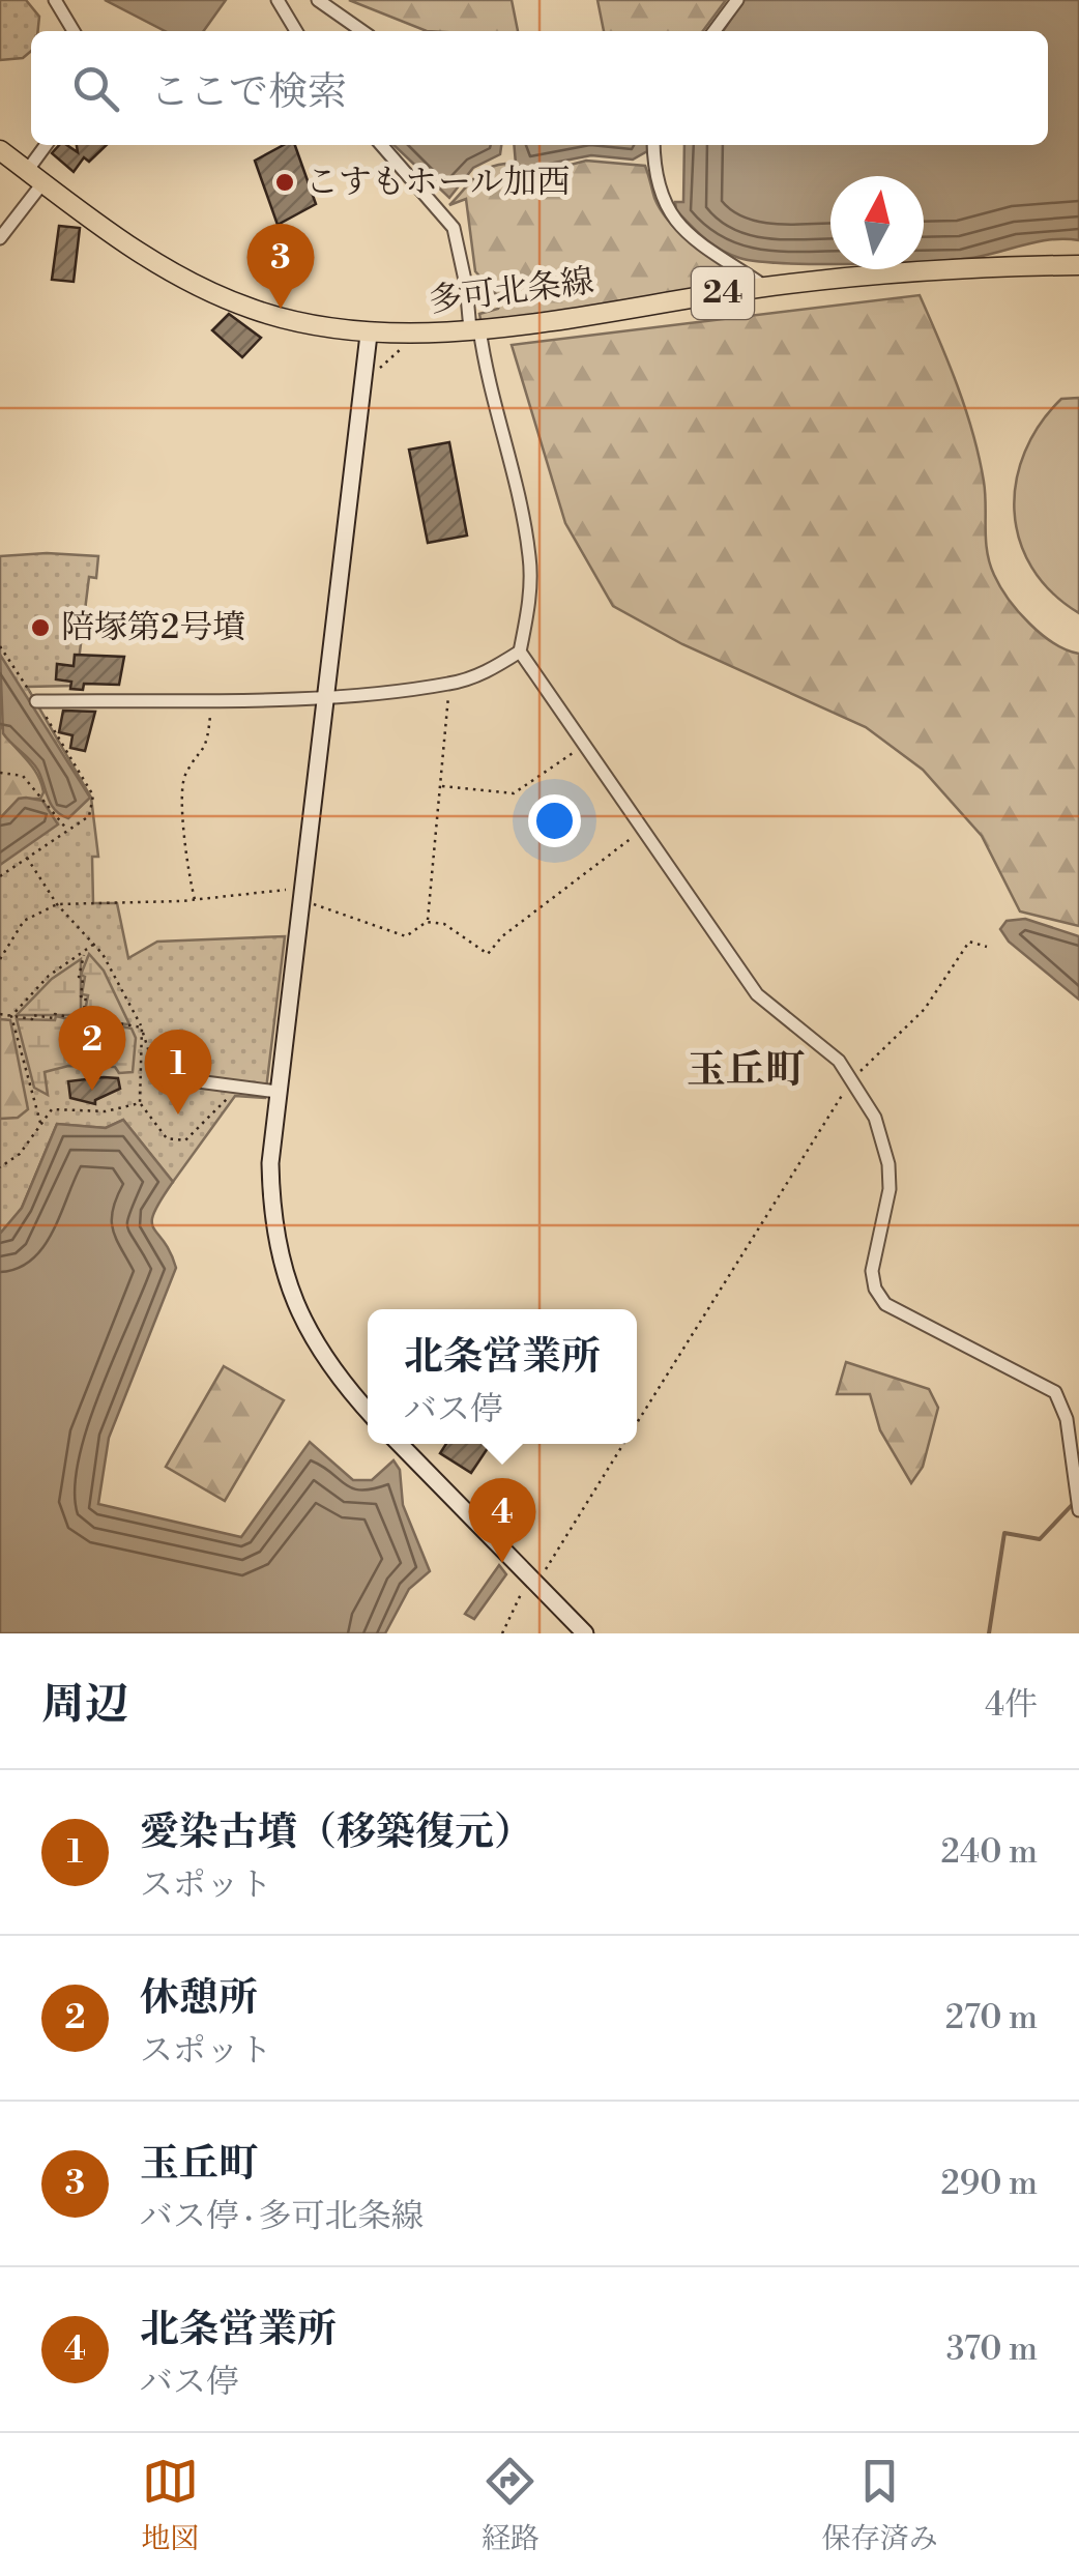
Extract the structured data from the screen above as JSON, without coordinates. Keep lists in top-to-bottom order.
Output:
{
  "streets": {
    "main road": ["多可北条線", "24"]
  },
  "districts": ["玉丘町"],
  "places": ["こすもホール加西", "陪塚第2号墳"],
  "north": "top",
  "page": {
    "search": "ここで検索",
    "pins": [
      "3",
      "2",
      "1",
      "4"
    ],
    "popup": ["北条営業所", "バス停"],
    "heading": ["周辺", "4件"],
    "list": [
      {
        "mark": "1",
        "name": "愛染古墳（移築復元）",
        "note": "スポット",
        "value": "240 m"
      },
      {
        "mark": "2",
        "name": "休憩所",
        "note": "スポット",
        "value": "270 m"
      },
      {
        "mark": "3",
        "name": "玉丘町",
        "note": "バス停 · 多可北条線",
        "value": "290 m"
      },
      {
        "mark": "4",
        "name": "北条営業所",
        "note": "バス停",
        "value": "370 m"
      }
    ],
    "nav": ["地図", "経路", "保存済み"]
  }
}
